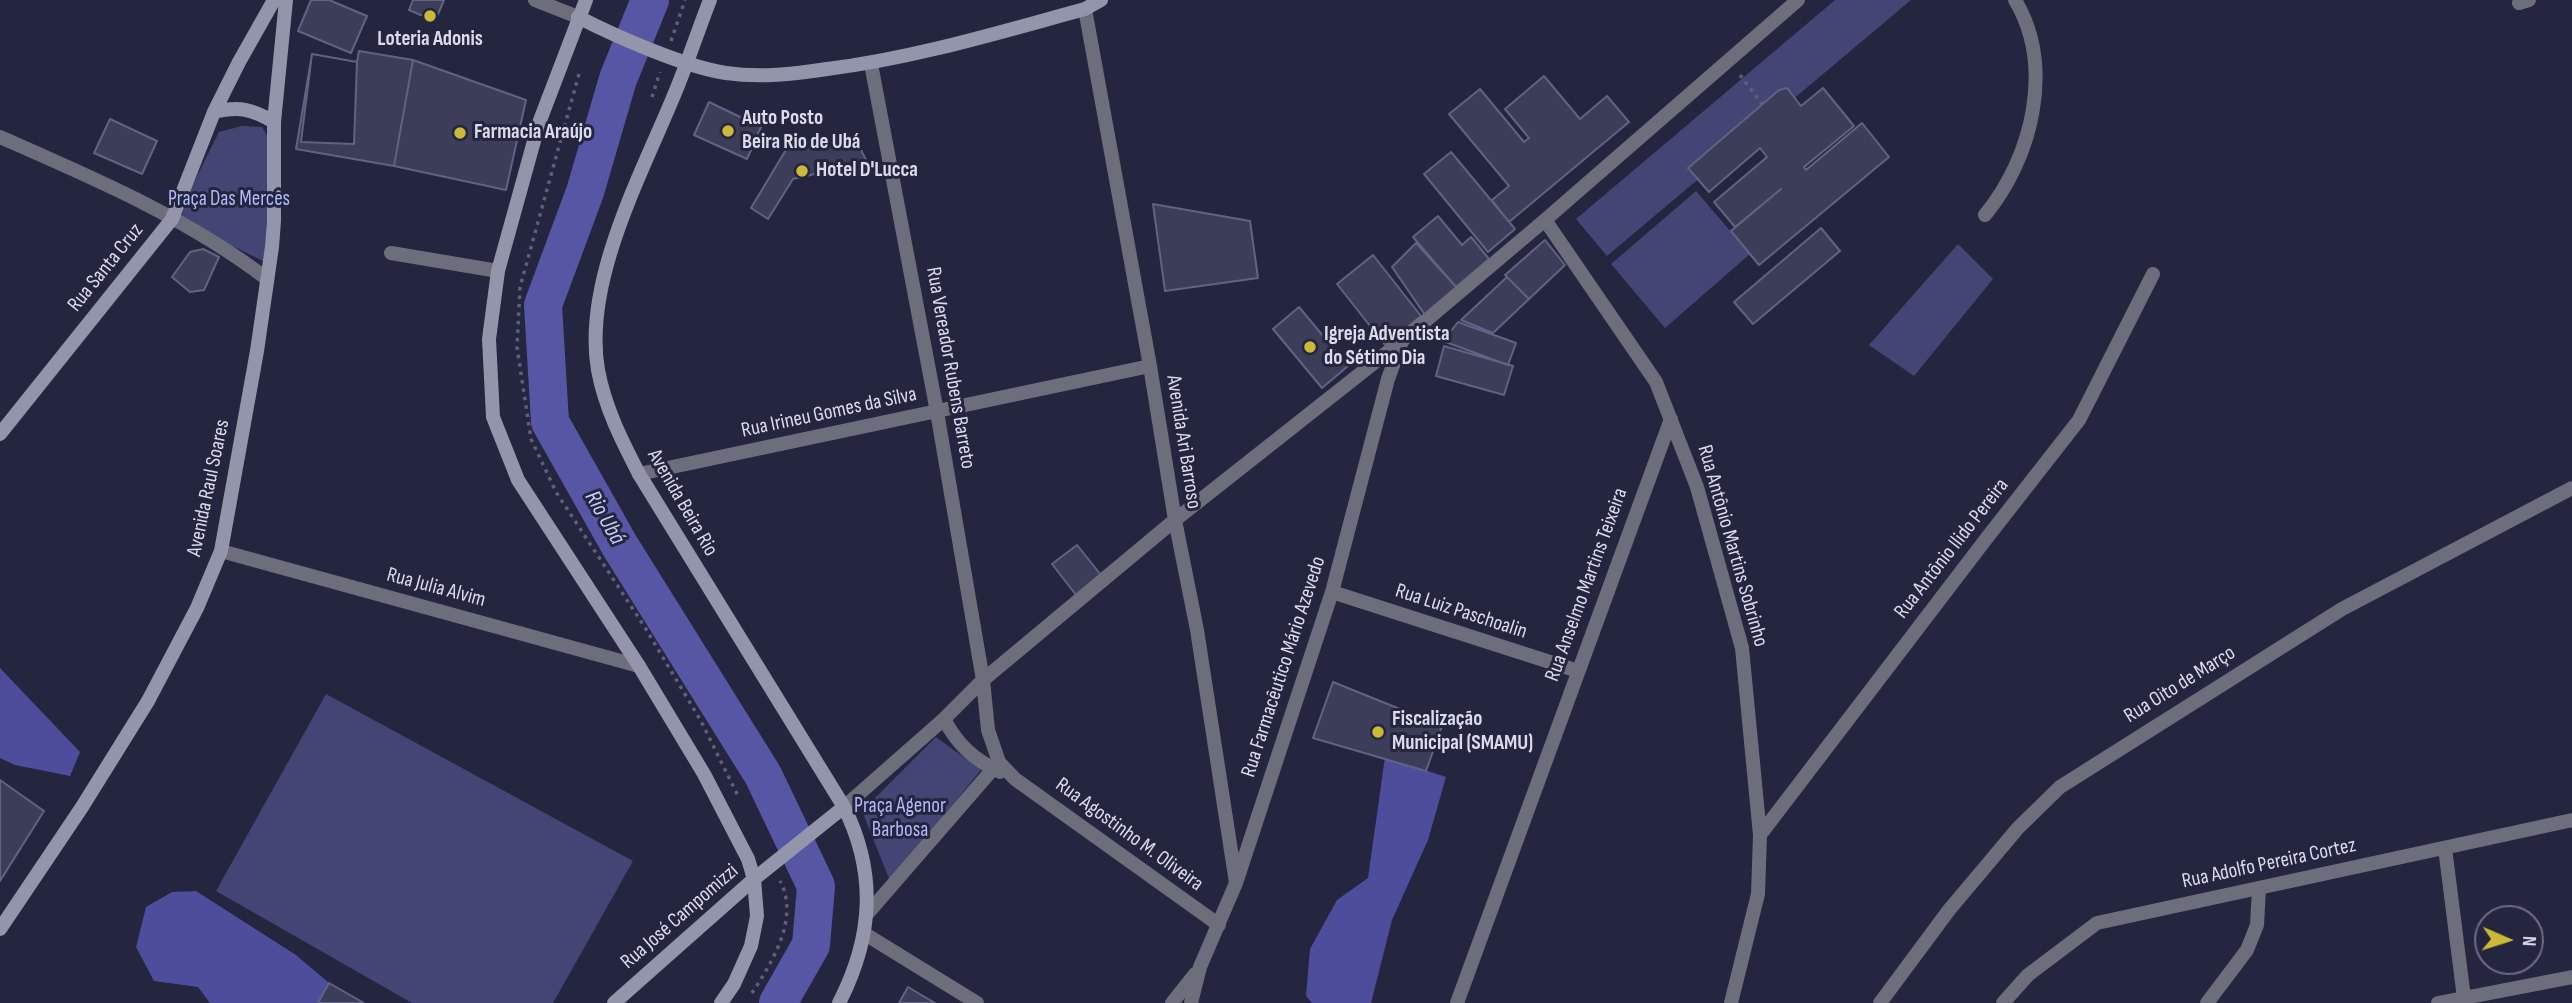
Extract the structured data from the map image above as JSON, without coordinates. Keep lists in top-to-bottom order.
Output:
{
  "streets": {
    "main road": [
      "Rua Santa Cruz",
      "Avenida Raul Soares",
      "Avenida Beira Rio",
      "Rua José Campomizzi"
    ],
    "street": [
      "Rua Vereador Rubens Barreto",
      "Rua Irineu Gomes da Silva",
      "Avenida Ari Barroso",
      "Rua Antônio Martins Sobrinho",
      "Rua Antônio Ilido Pereira",
      "Rua Anselmo Martins Teixeira",
      "Rua Julia Alvim",
      "Rua Luiz Paschoalin",
      "Rua Farmacêutico Mário Azevedo",
      "Rua Oito de Março",
      "Rua Agostinho M. Oliveira",
      "Rua Adolfo Pereira Cortez"
    ]
  },
  "crossings": [
    ["Rua Vereador Rubens Barreto", "Rua Irineu Gomes da Silva"],
    ["Rua Vereador Rubens Barreto", "Rua Agostinho M. Oliveira"],
    ["Rua Irineu Gomes da Silva", "Avenida Ari Barroso"],
    ["Rua Irineu Gomes da Silva", "Avenida Beira Rio"],
    ["Avenida Ari Barroso", "Rua Farmacêutico Mário Azevedo"],
    ["Avenida Raul Soares", "Rua Julia Alvim"],
    ["Avenida Beira Rio", "Rua José Campomizzi"],
    ["Rua Antônio Martins Sobrinho", "Rua Antônio Ilido Pereira"],
    ["Rua Antônio Martins Sobrinho", "Rua Anselmo Martins Teixeira"],
    ["Rua Anselmo Martins Teixeira", "Rua Luiz Paschoalin"],
    ["Rua Luiz Paschoalin", "Rua Farmacêutico Mário Azevedo"],
    ["Rua Farmacêutico Mário Azevedo", "Rua Agostinho M. Oliveira"]
  ],
  "water": ["Rio Ubá"],
  "parks": ["Praça Das Mercês", "Praça Agenor Barbosa"],
  "places": [
    "Loteria Adonis",
    "Auto Posto Beira Rio de Ubá",
    "Farmacia Araújo",
    "Hotel D'Lucca",
    "Igreja Adventista do Sétimo Dia",
    "Fiscalização Municipal (SMAMU)"
  ],
  "north": "right"
}
